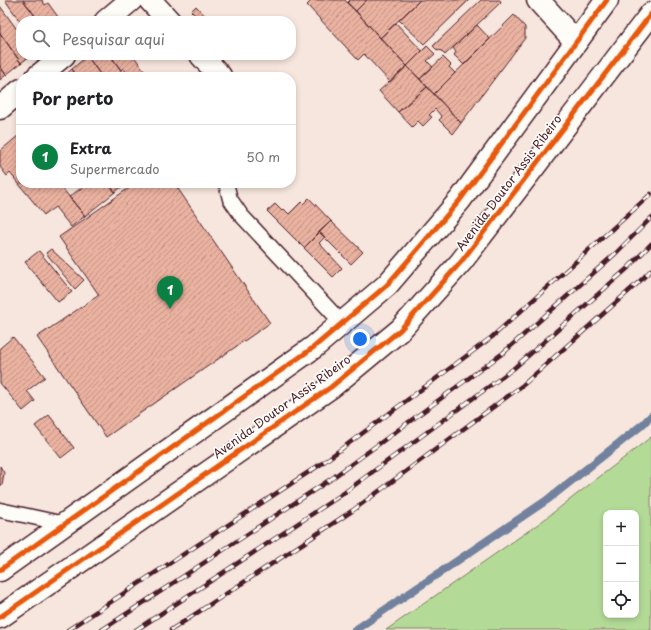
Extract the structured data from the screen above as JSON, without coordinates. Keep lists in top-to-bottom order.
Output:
{
  "streets": {
    "main road": ["Avenida Doutor Assis Ribeiro"]
  },
  "page": {
    "search": "Pesquisar aqui",
    "heading": "Por perto",
    "list": [
      {
        "mark": "1",
        "name": "Extra",
        "note": "Supermercado",
        "value": "50 m"
      }
    ],
    "pins": "1",
    "map_buttons": ["+", "−"]
  }
}
